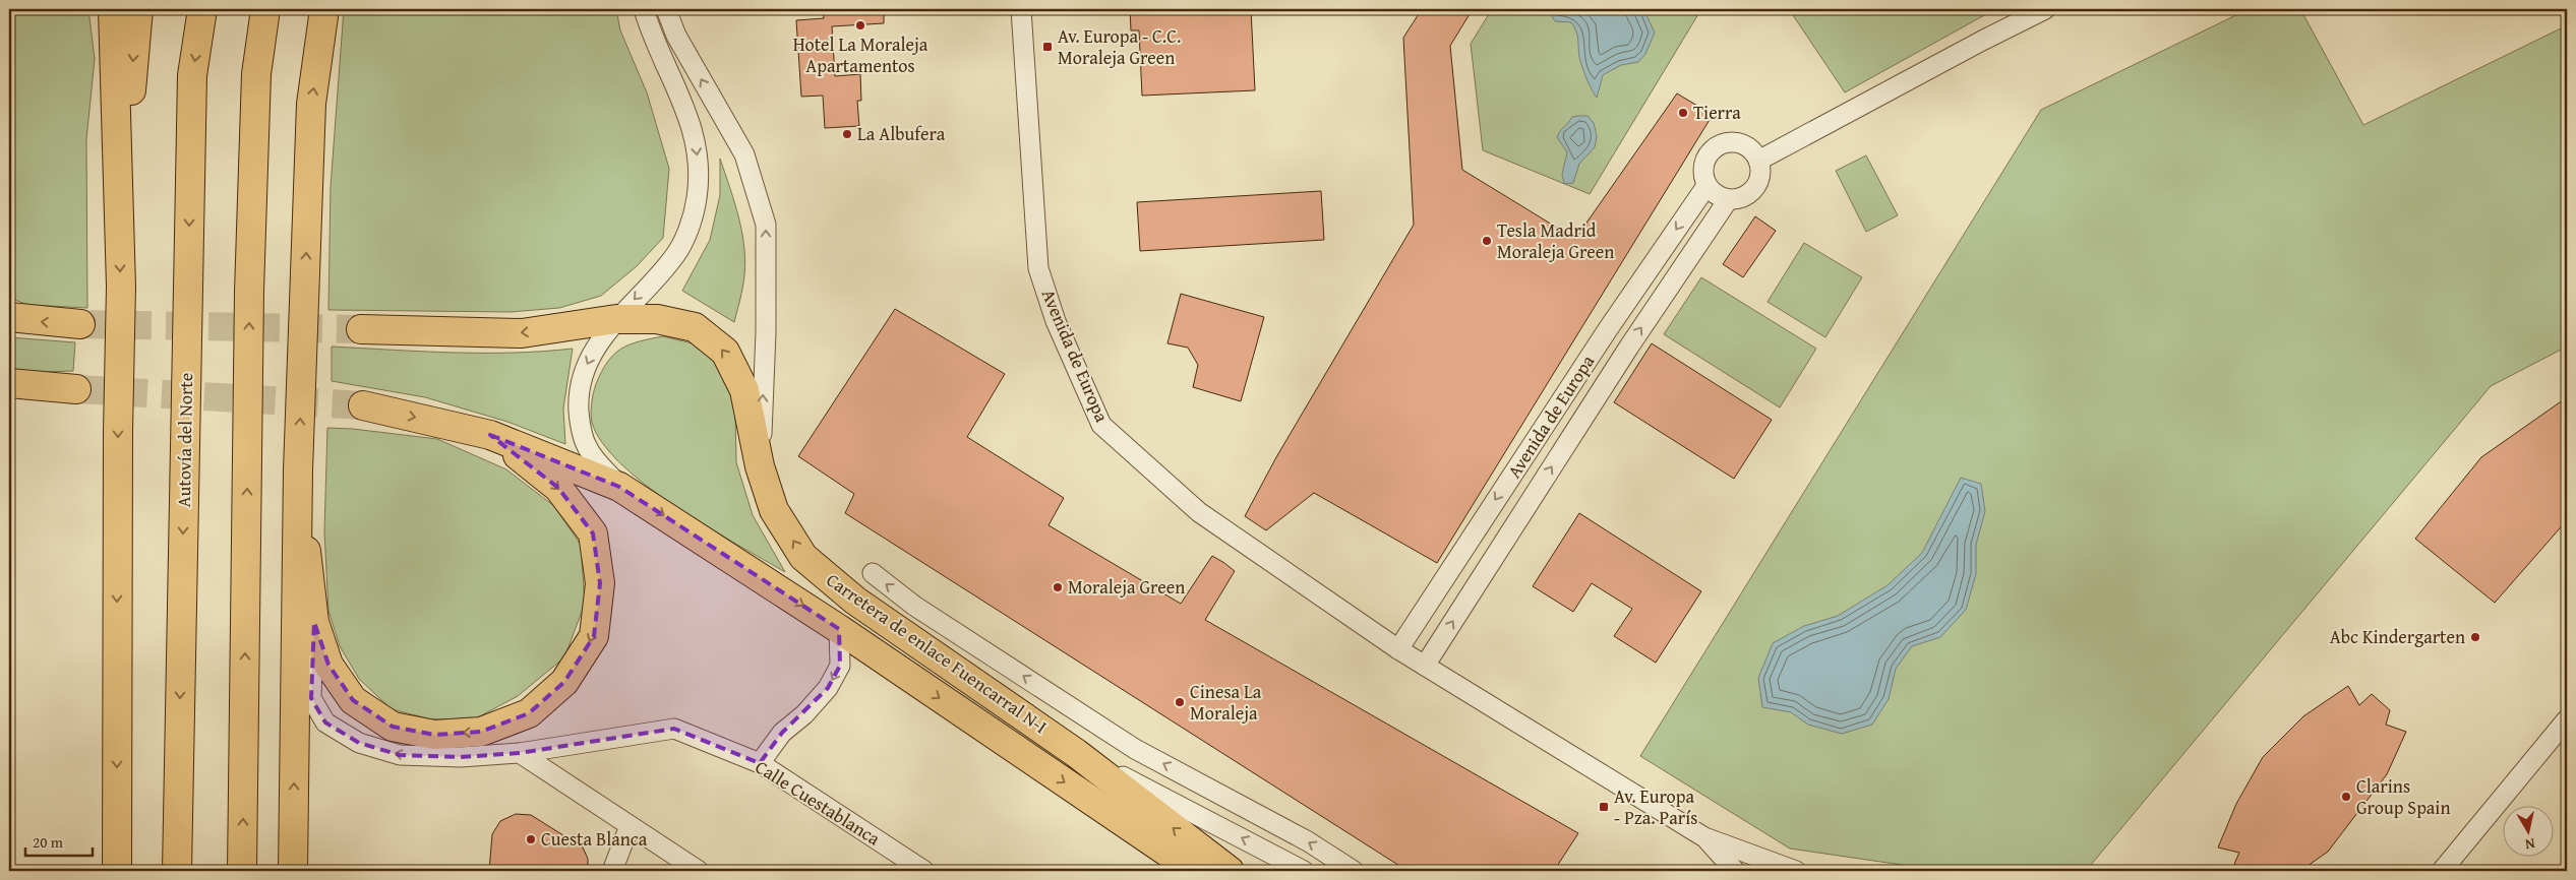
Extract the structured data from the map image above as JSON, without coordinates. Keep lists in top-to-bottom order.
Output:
{
  "streets": {
    "main road": ["Autovía del Norte", "Carretera de enlace Fuencarral N-I"],
    "street": ["Avenida de Europa", "Calle Cuestablanca"]
  },
  "crossings": [
    ["Carretera de enlace Fuencarral N-I", "Calle Cuestablanca"]
  ],
  "places": {
    "other": [
      "Hotel La Moraleja Apartamentos",
      "Tierra",
      "La Albufera",
      "Tesla Madrid Moraleja Green",
      "Moraleja Green",
      "Abc Kindergarten",
      "Cinesa La Moraleja",
      "Clarins Group Spain",
      "Cuesta Blanca"
    ],
    "transit": ["Av. Europa - C.C. Moraleja Green", "Av. Europa - Pza. París"]
  },
  "scale_bar": "20 m",
  "north": "bottom"
}
